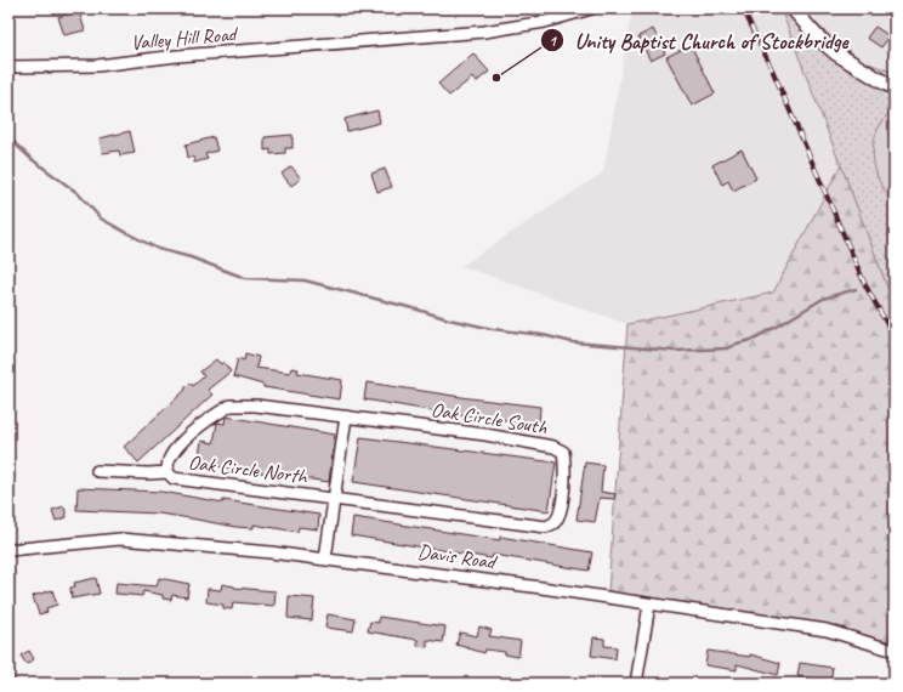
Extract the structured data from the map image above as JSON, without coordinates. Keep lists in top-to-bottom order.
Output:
{
  "streets": {
    "street": [
      "Valley Hill Road",
      "Oak Circle South",
      "Oak Circle North",
      "Davis Road"
    ]
  },
  "crossings": [
    ["Oak Circle South", "Oak Circle North"]
  ],
  "places": ["Unity Baptist Church of Stockbridge"]
}
